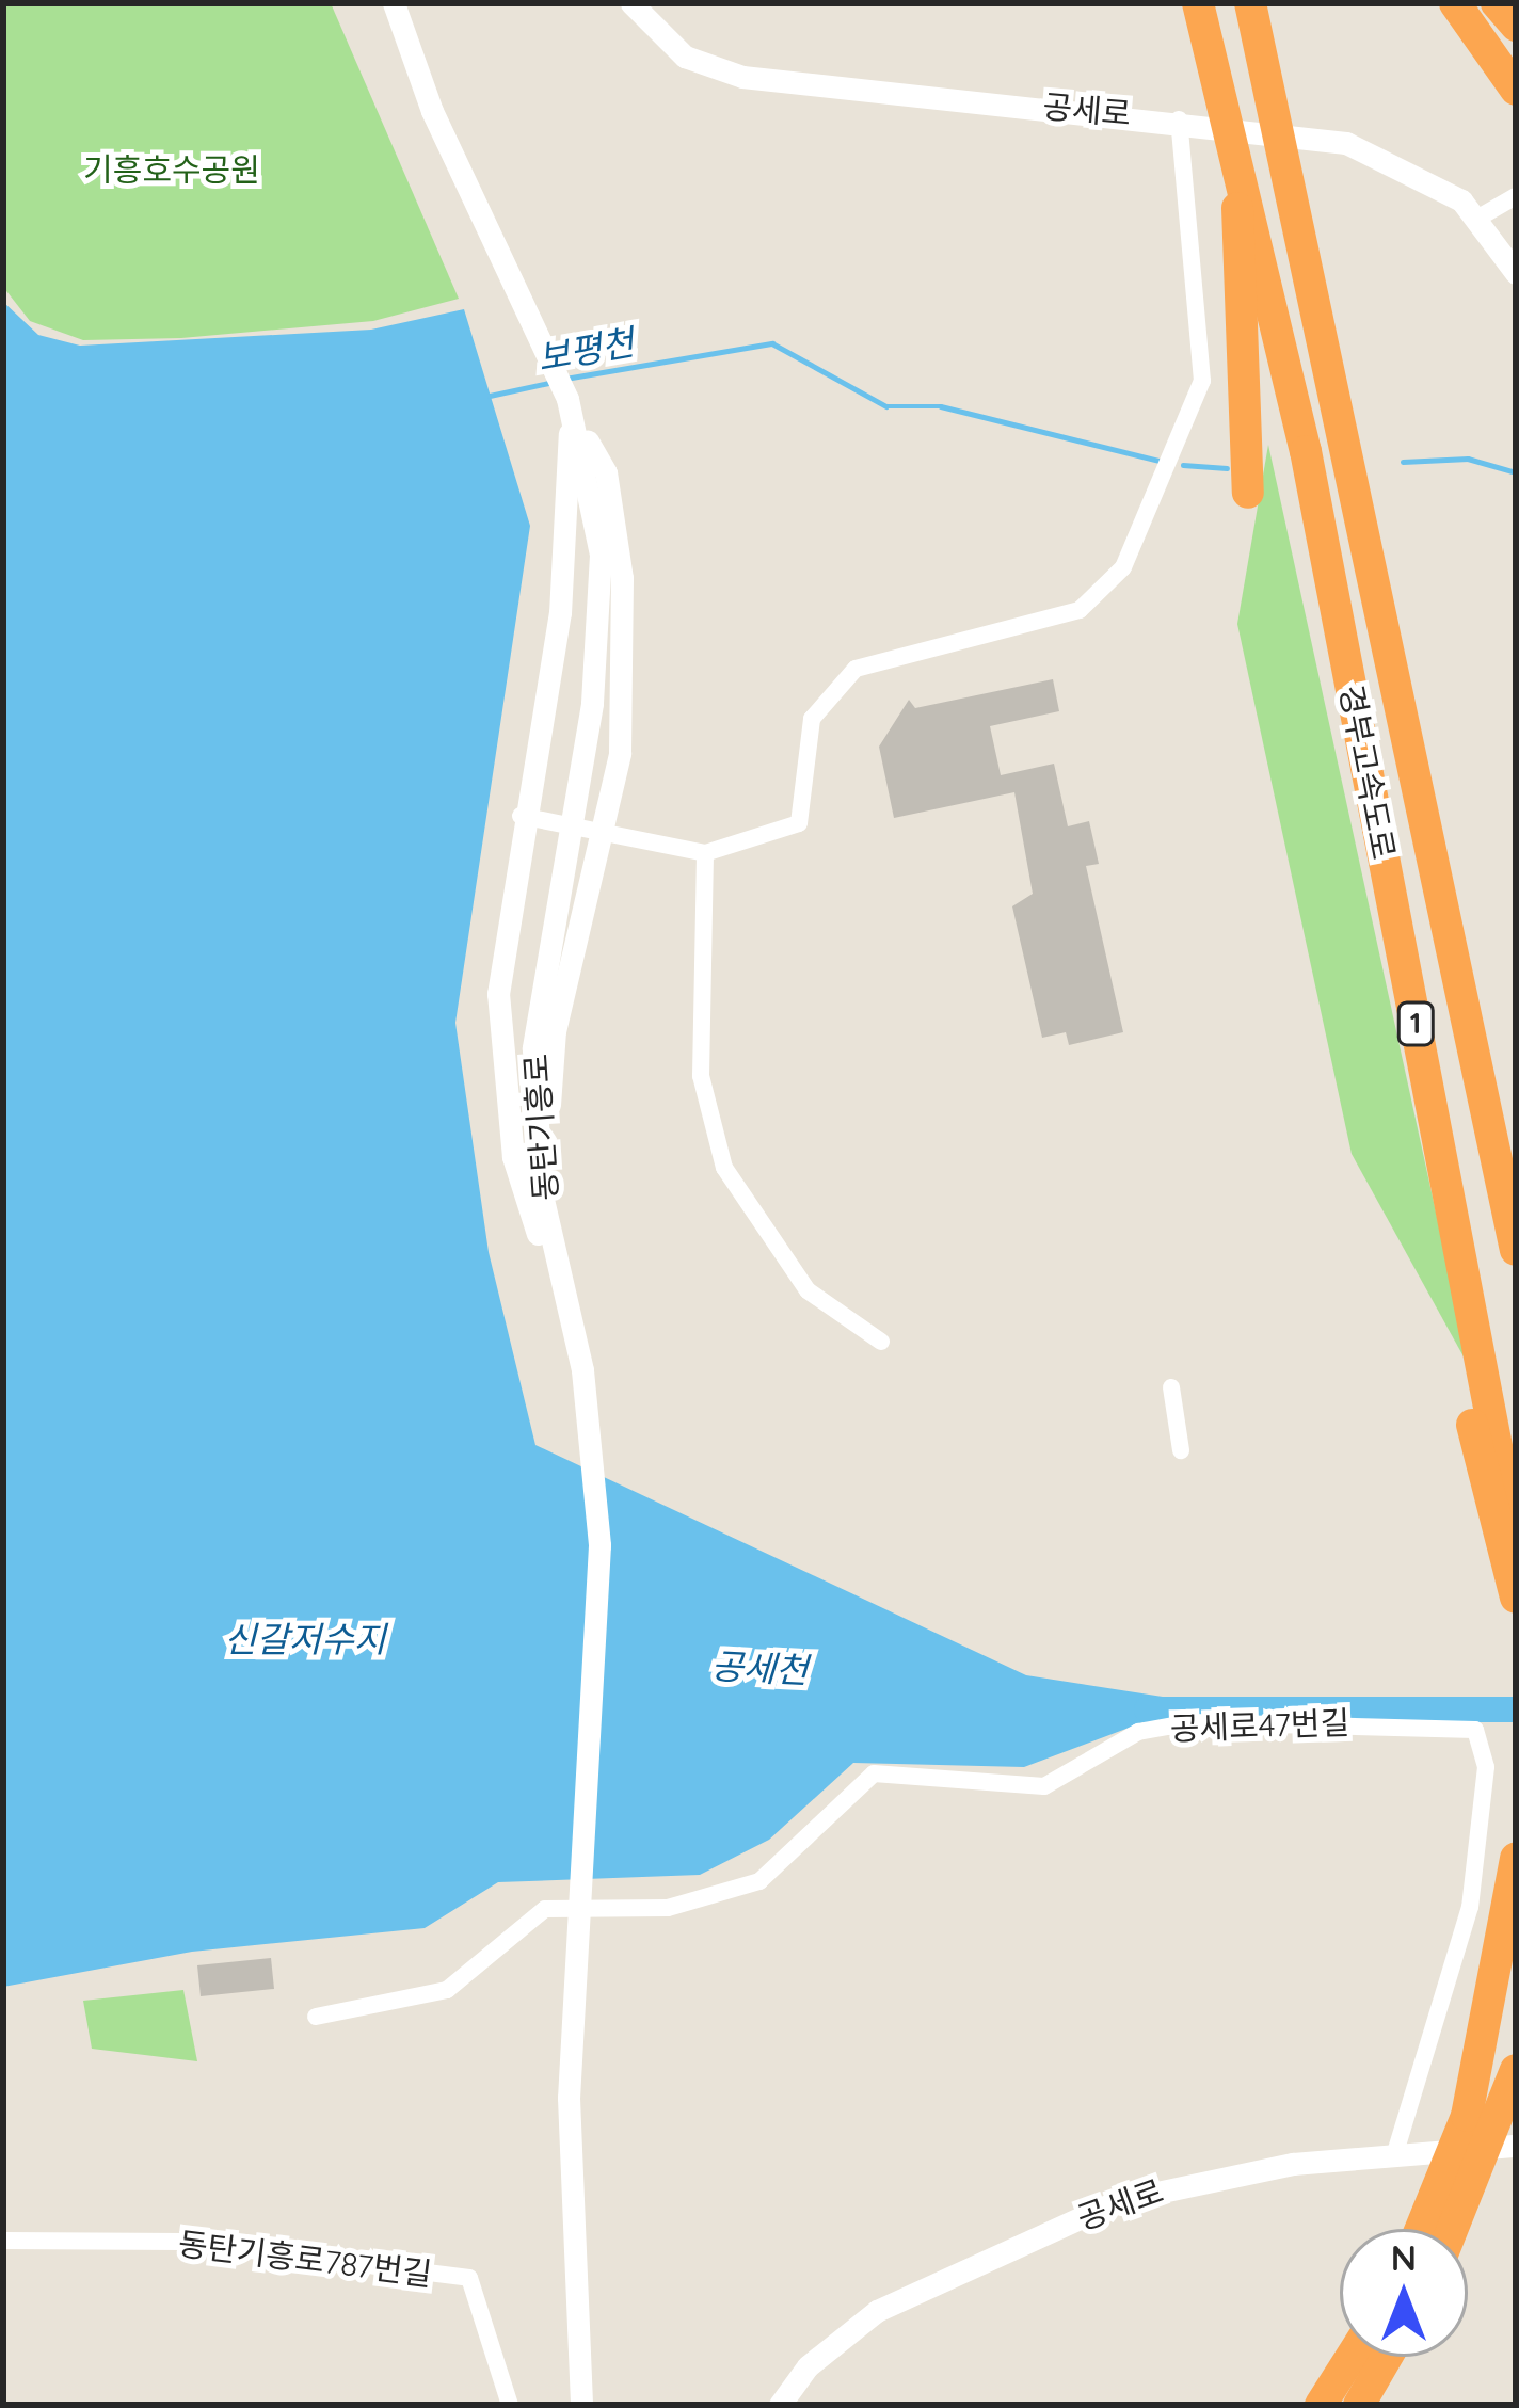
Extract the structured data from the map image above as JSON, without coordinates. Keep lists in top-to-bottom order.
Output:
{
  "streets": {
    "highway": ["경부고속도로", "1"],
    "main road": ["공세로", "동탄기흥로"],
    "street": ["공세로47번길", "동탄기흥로787번길"]
  },
  "crossings": [
    ["공세로", "공세로47번길"]
  ],
  "water": ["보평천", "신갈저수지", "공세천"],
  "parks": ["기흥호수공원"],
  "north": "top"
}
